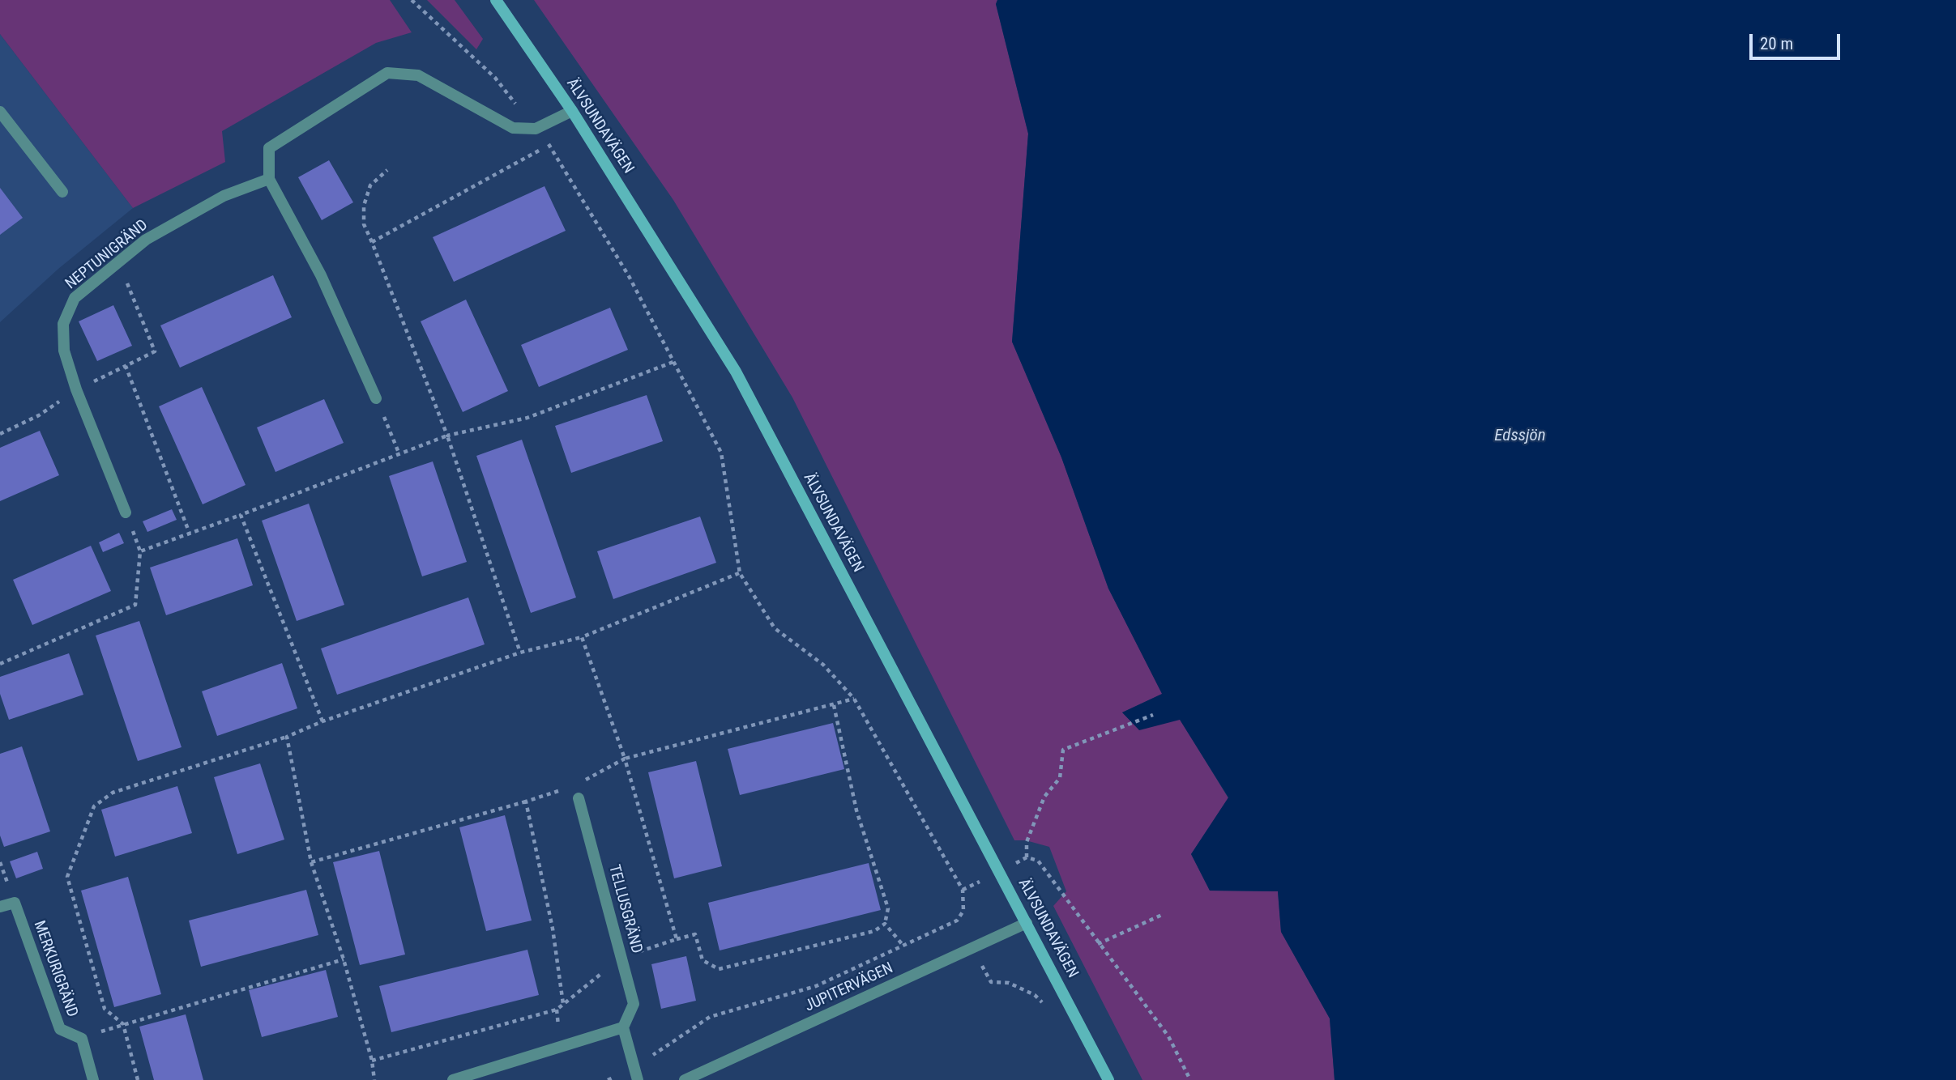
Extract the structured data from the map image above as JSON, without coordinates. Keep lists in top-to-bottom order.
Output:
{
  "streets": {
    "street": [
      "ÄLVSUNDAVÄGEN",
      "NEPTUNIGRÄND",
      "TELLUSGRÄND",
      "MERKURIGRÄND",
      "JUPITERVÄGEN"
    ]
  },
  "crossings": [
    ["ÄLVSUNDAVÄGEN", "JUPITERVÄGEN"]
  ],
  "water": ["Edssjön"],
  "scale_bar": "20 m"
}
